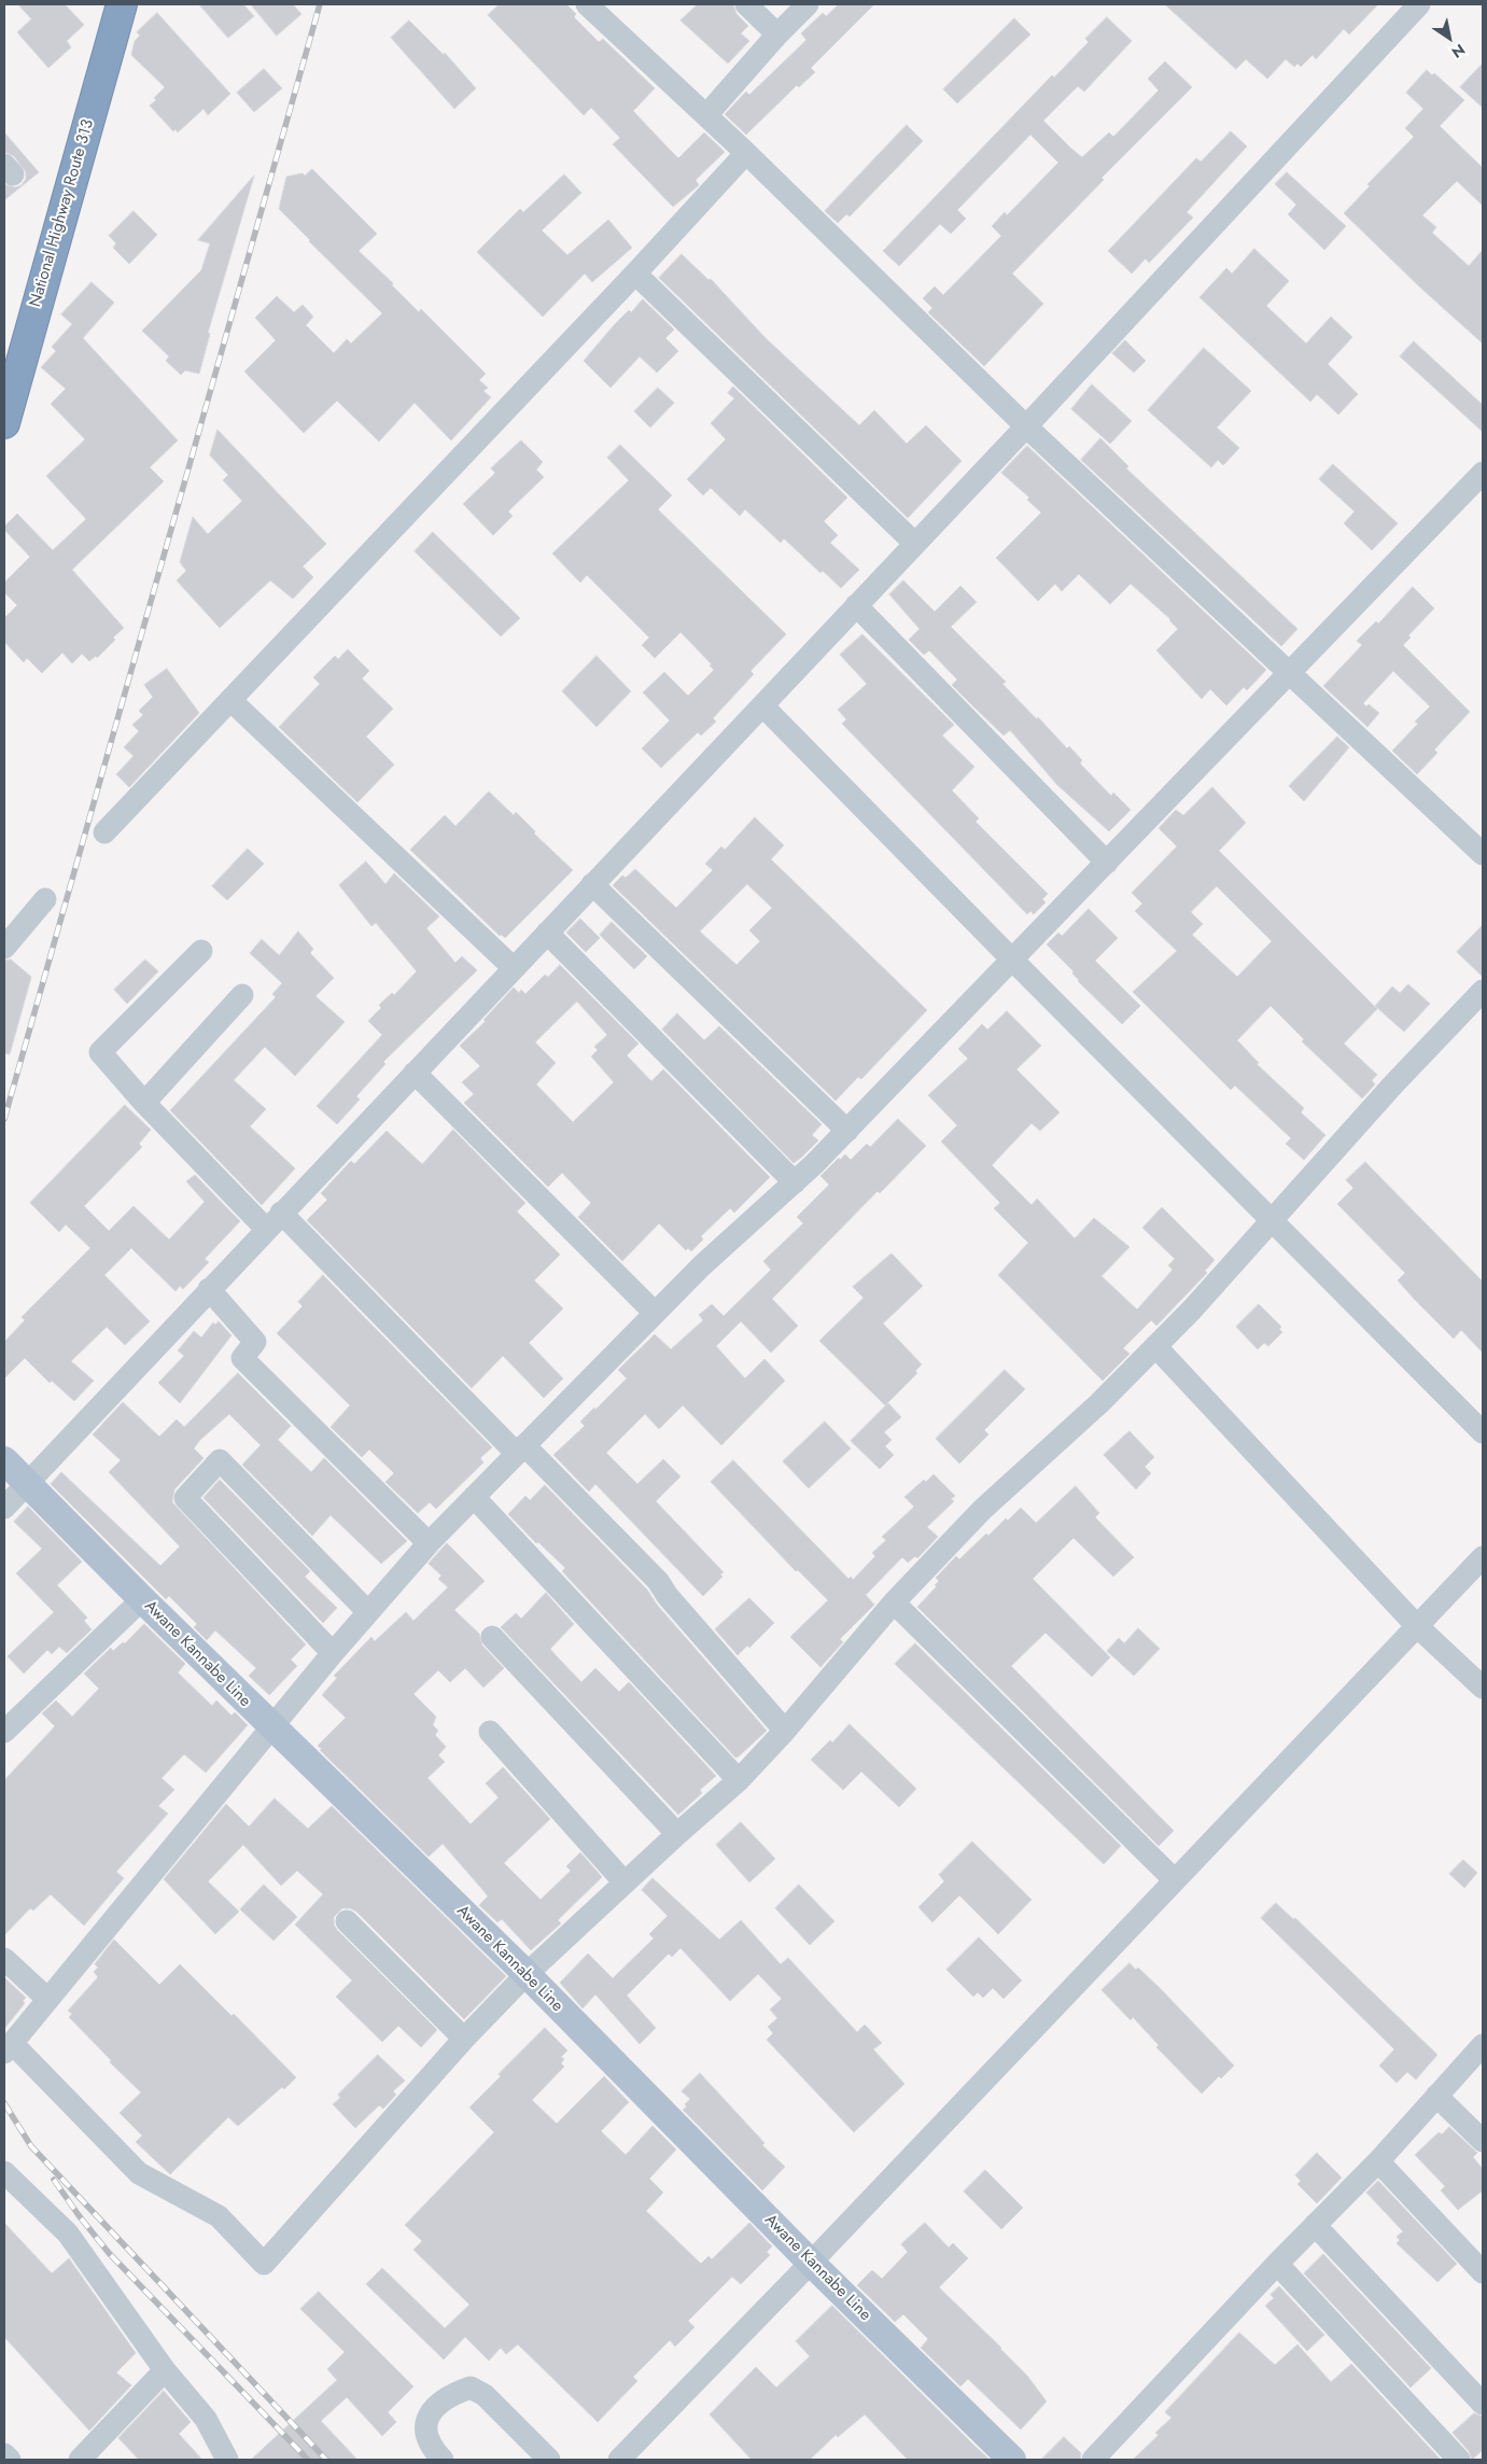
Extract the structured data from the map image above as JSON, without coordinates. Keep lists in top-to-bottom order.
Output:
{
  "streets": {
    "highway": ["National Highway Route 313"],
    "main road": ["Awane Kannabe Line"]
  },
  "north": "bottom right"
}
